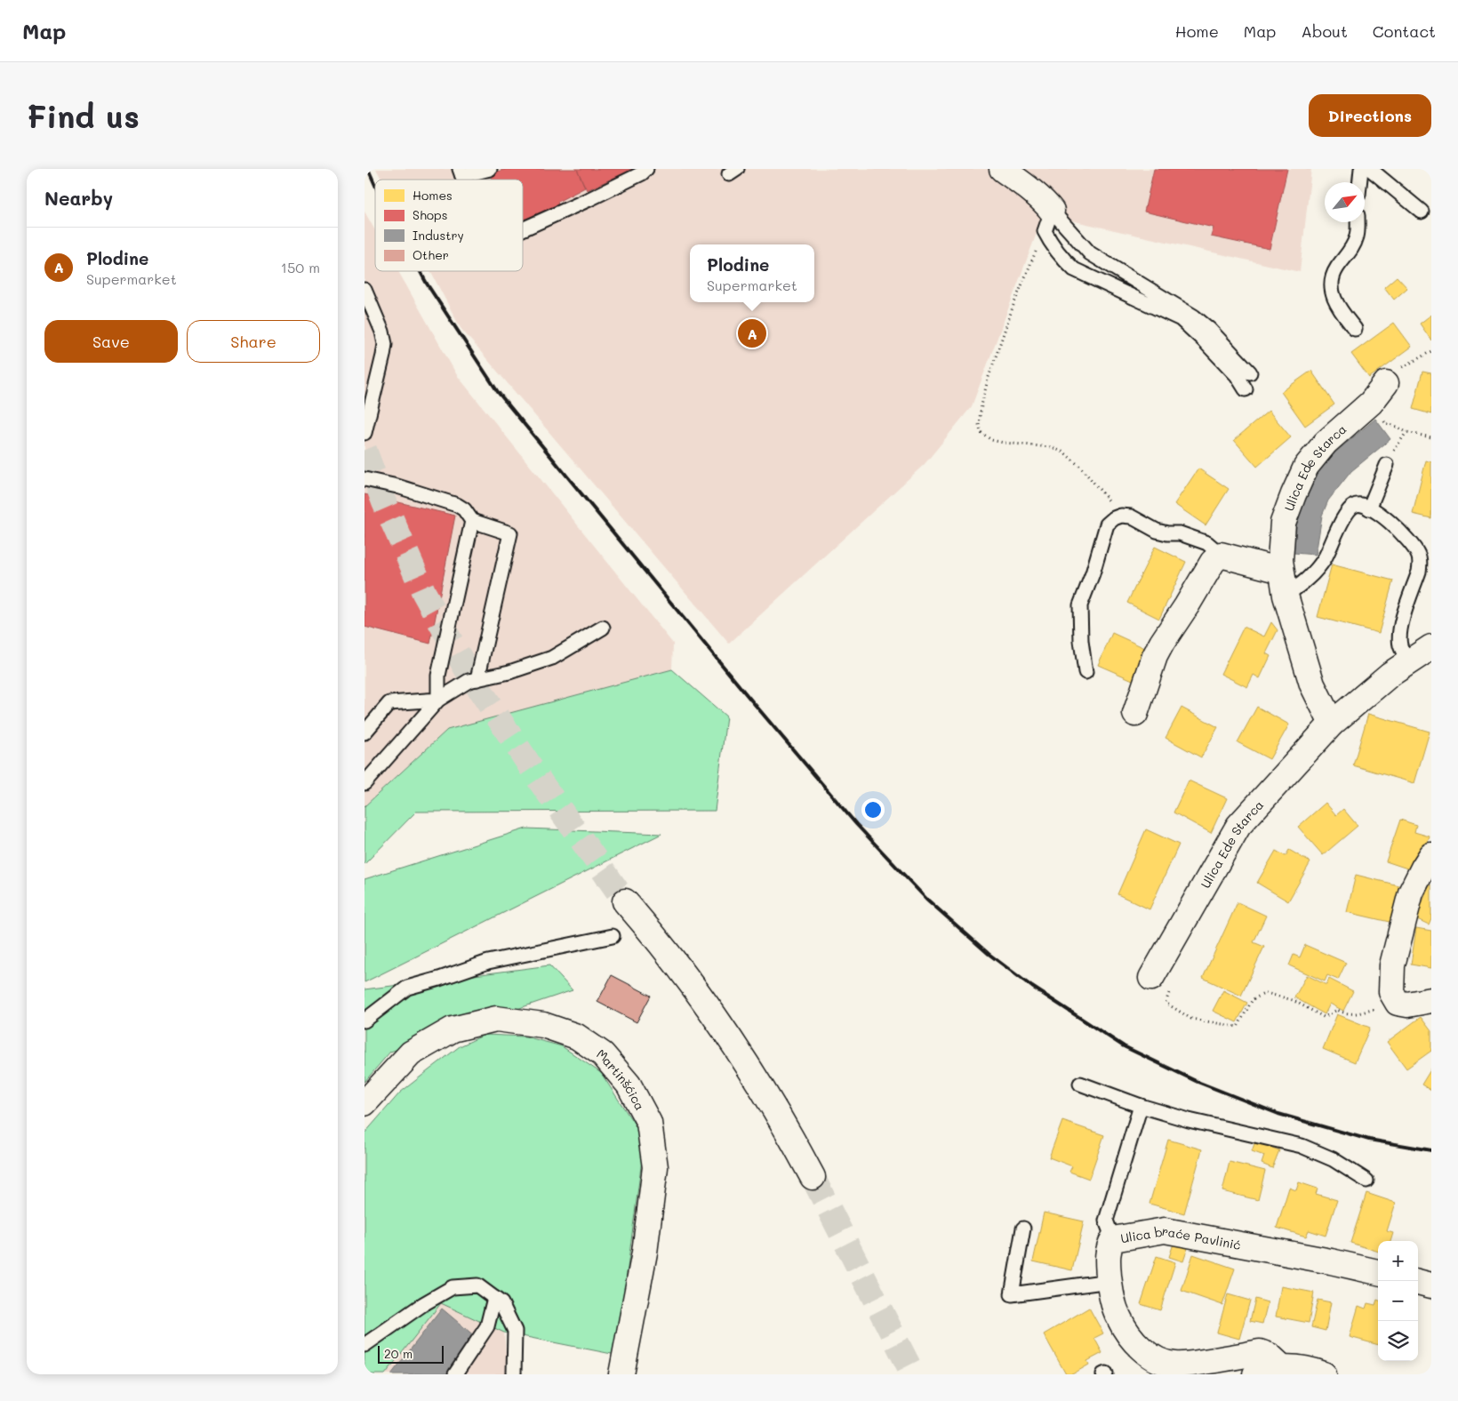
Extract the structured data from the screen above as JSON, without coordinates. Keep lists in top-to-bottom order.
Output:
{
  "streets": {
    "main road": ["Ulica Ede Starca", "Martinšćica", "Ulica braće Pavlinić"]
  },
  "legend": [
    "Homes",
    "Shops",
    "Industry",
    "Other"
  ],
  "scale_bar": "20 m",
  "north": "top right",
  "page": {
    "header": "Map",
    "nav": [
      "Home",
      "Map",
      "About",
      "Contact"
    ],
    "buttons": [
      "Directions",
      ["Save", "Share"]
    ],
    "title": "Find us",
    "heading": "Nearby",
    "list": [
      {
        "mark": "A",
        "name": "Plodine",
        "note": "Supermarket",
        "value": "150 m"
      }
    ],
    "popup": ["Plodine", "Supermarket"],
    "pins": "A",
    "map_buttons": ["+", "−"],
    "scale": "20 m"
  }
}
